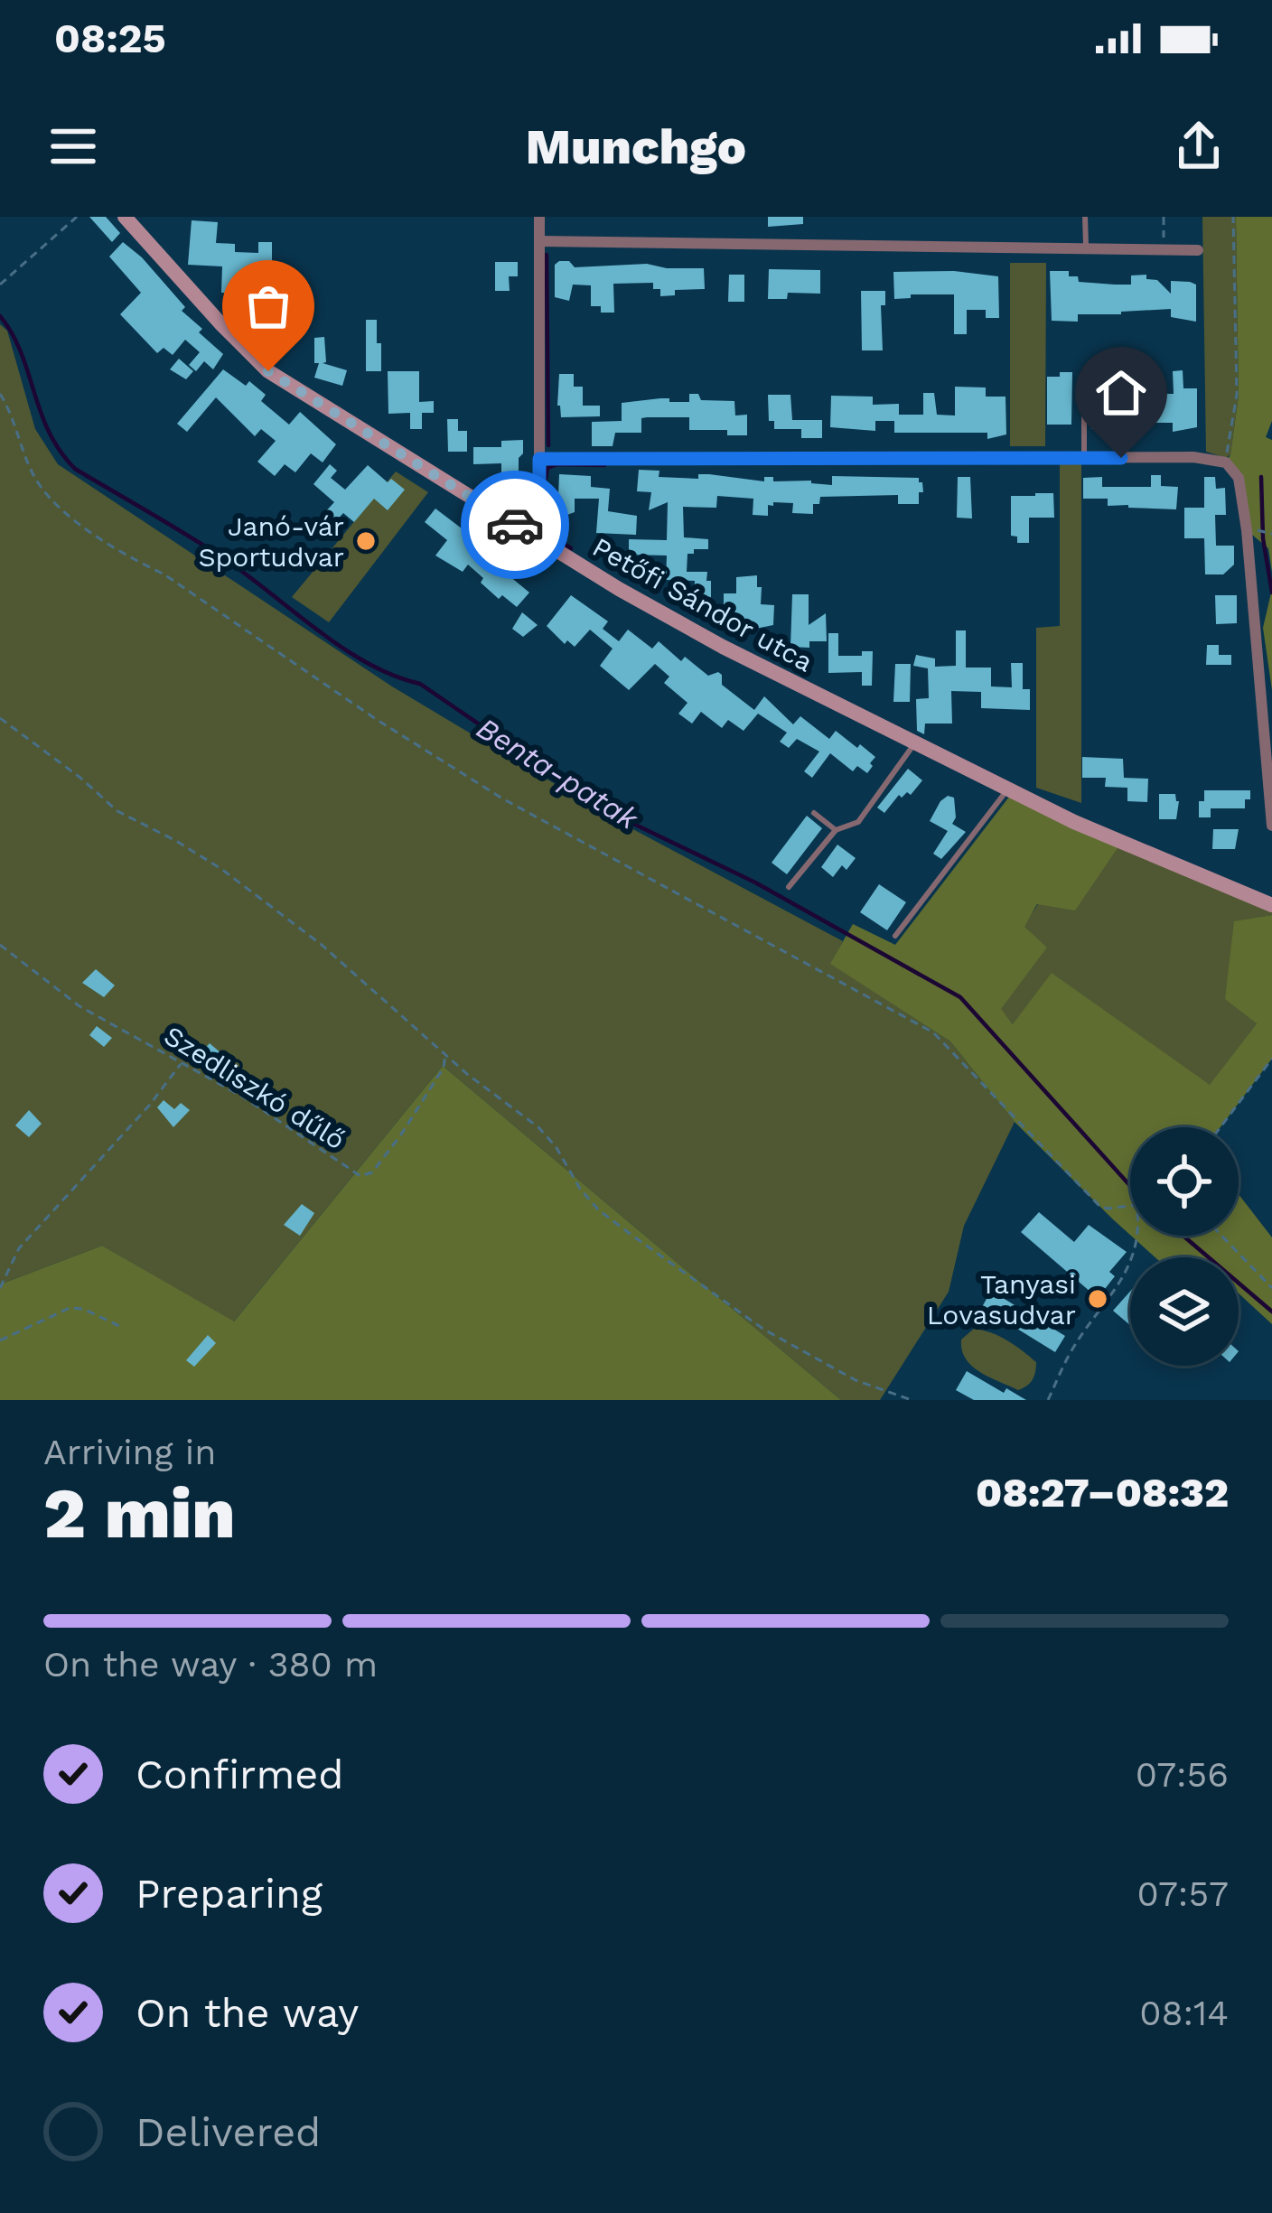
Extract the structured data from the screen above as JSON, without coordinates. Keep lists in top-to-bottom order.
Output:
{
  "streets": {
    "main road": ["Petőfi Sándor utca"],
    "path": ["Szedliszkó dűlő"]
  },
  "water": ["Benta-patak"],
  "places": ["Janó-vár Sportudvar", "Tanyasi Lovasudvar"],
  "page": {
    "status": "08:25",
    "header": "Munchgo",
    "heading": ["2 min", "Arriving in", "08:27–08:32"],
    "bar": "On the way · 380 m",
    "list": [
      ["Confirmed", "07:56"],
      ["Preparing", "07:57"],
      ["On the way", "08:14"],
      "Delivered"
    ]
  }
}
